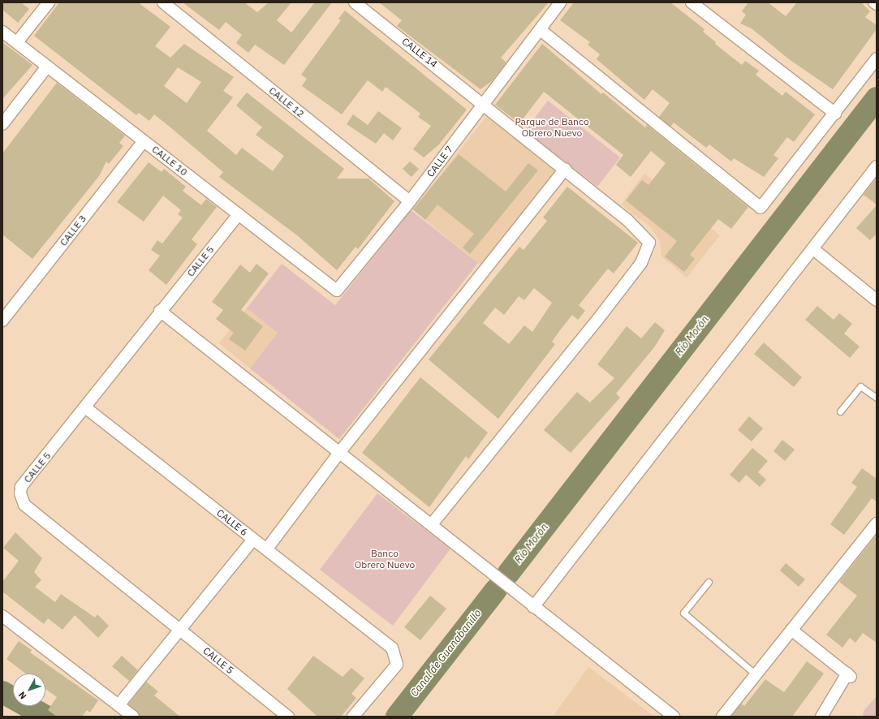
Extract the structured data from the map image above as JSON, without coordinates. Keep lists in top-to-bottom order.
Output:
{
  "streets": {
    "street": [
      "CALLE 14",
      "CALLE 12",
      "CALLE 10",
      "CALLE 7",
      "CALLE 3",
      "CALLE 5",
      "CALLE 6"
    ]
  },
  "crossings": [
    ["CALLE 14", "CALLE 7"],
    ["CALLE 12", "CALLE 7"],
    ["CALLE 10", "CALLE 7"],
    ["CALLE 10", "CALLE 3"],
    ["CALLE 10", "CALLE 5"],
    ["CALLE 5", "CALLE 6"]
  ],
  "water": ["Río Morón", "Canal de Guanabanillo"],
  "parks": ["Parque de Banco Obrero Nuevo", "Banco Obrero Nuevo"],
  "north": "bottom left"
}
